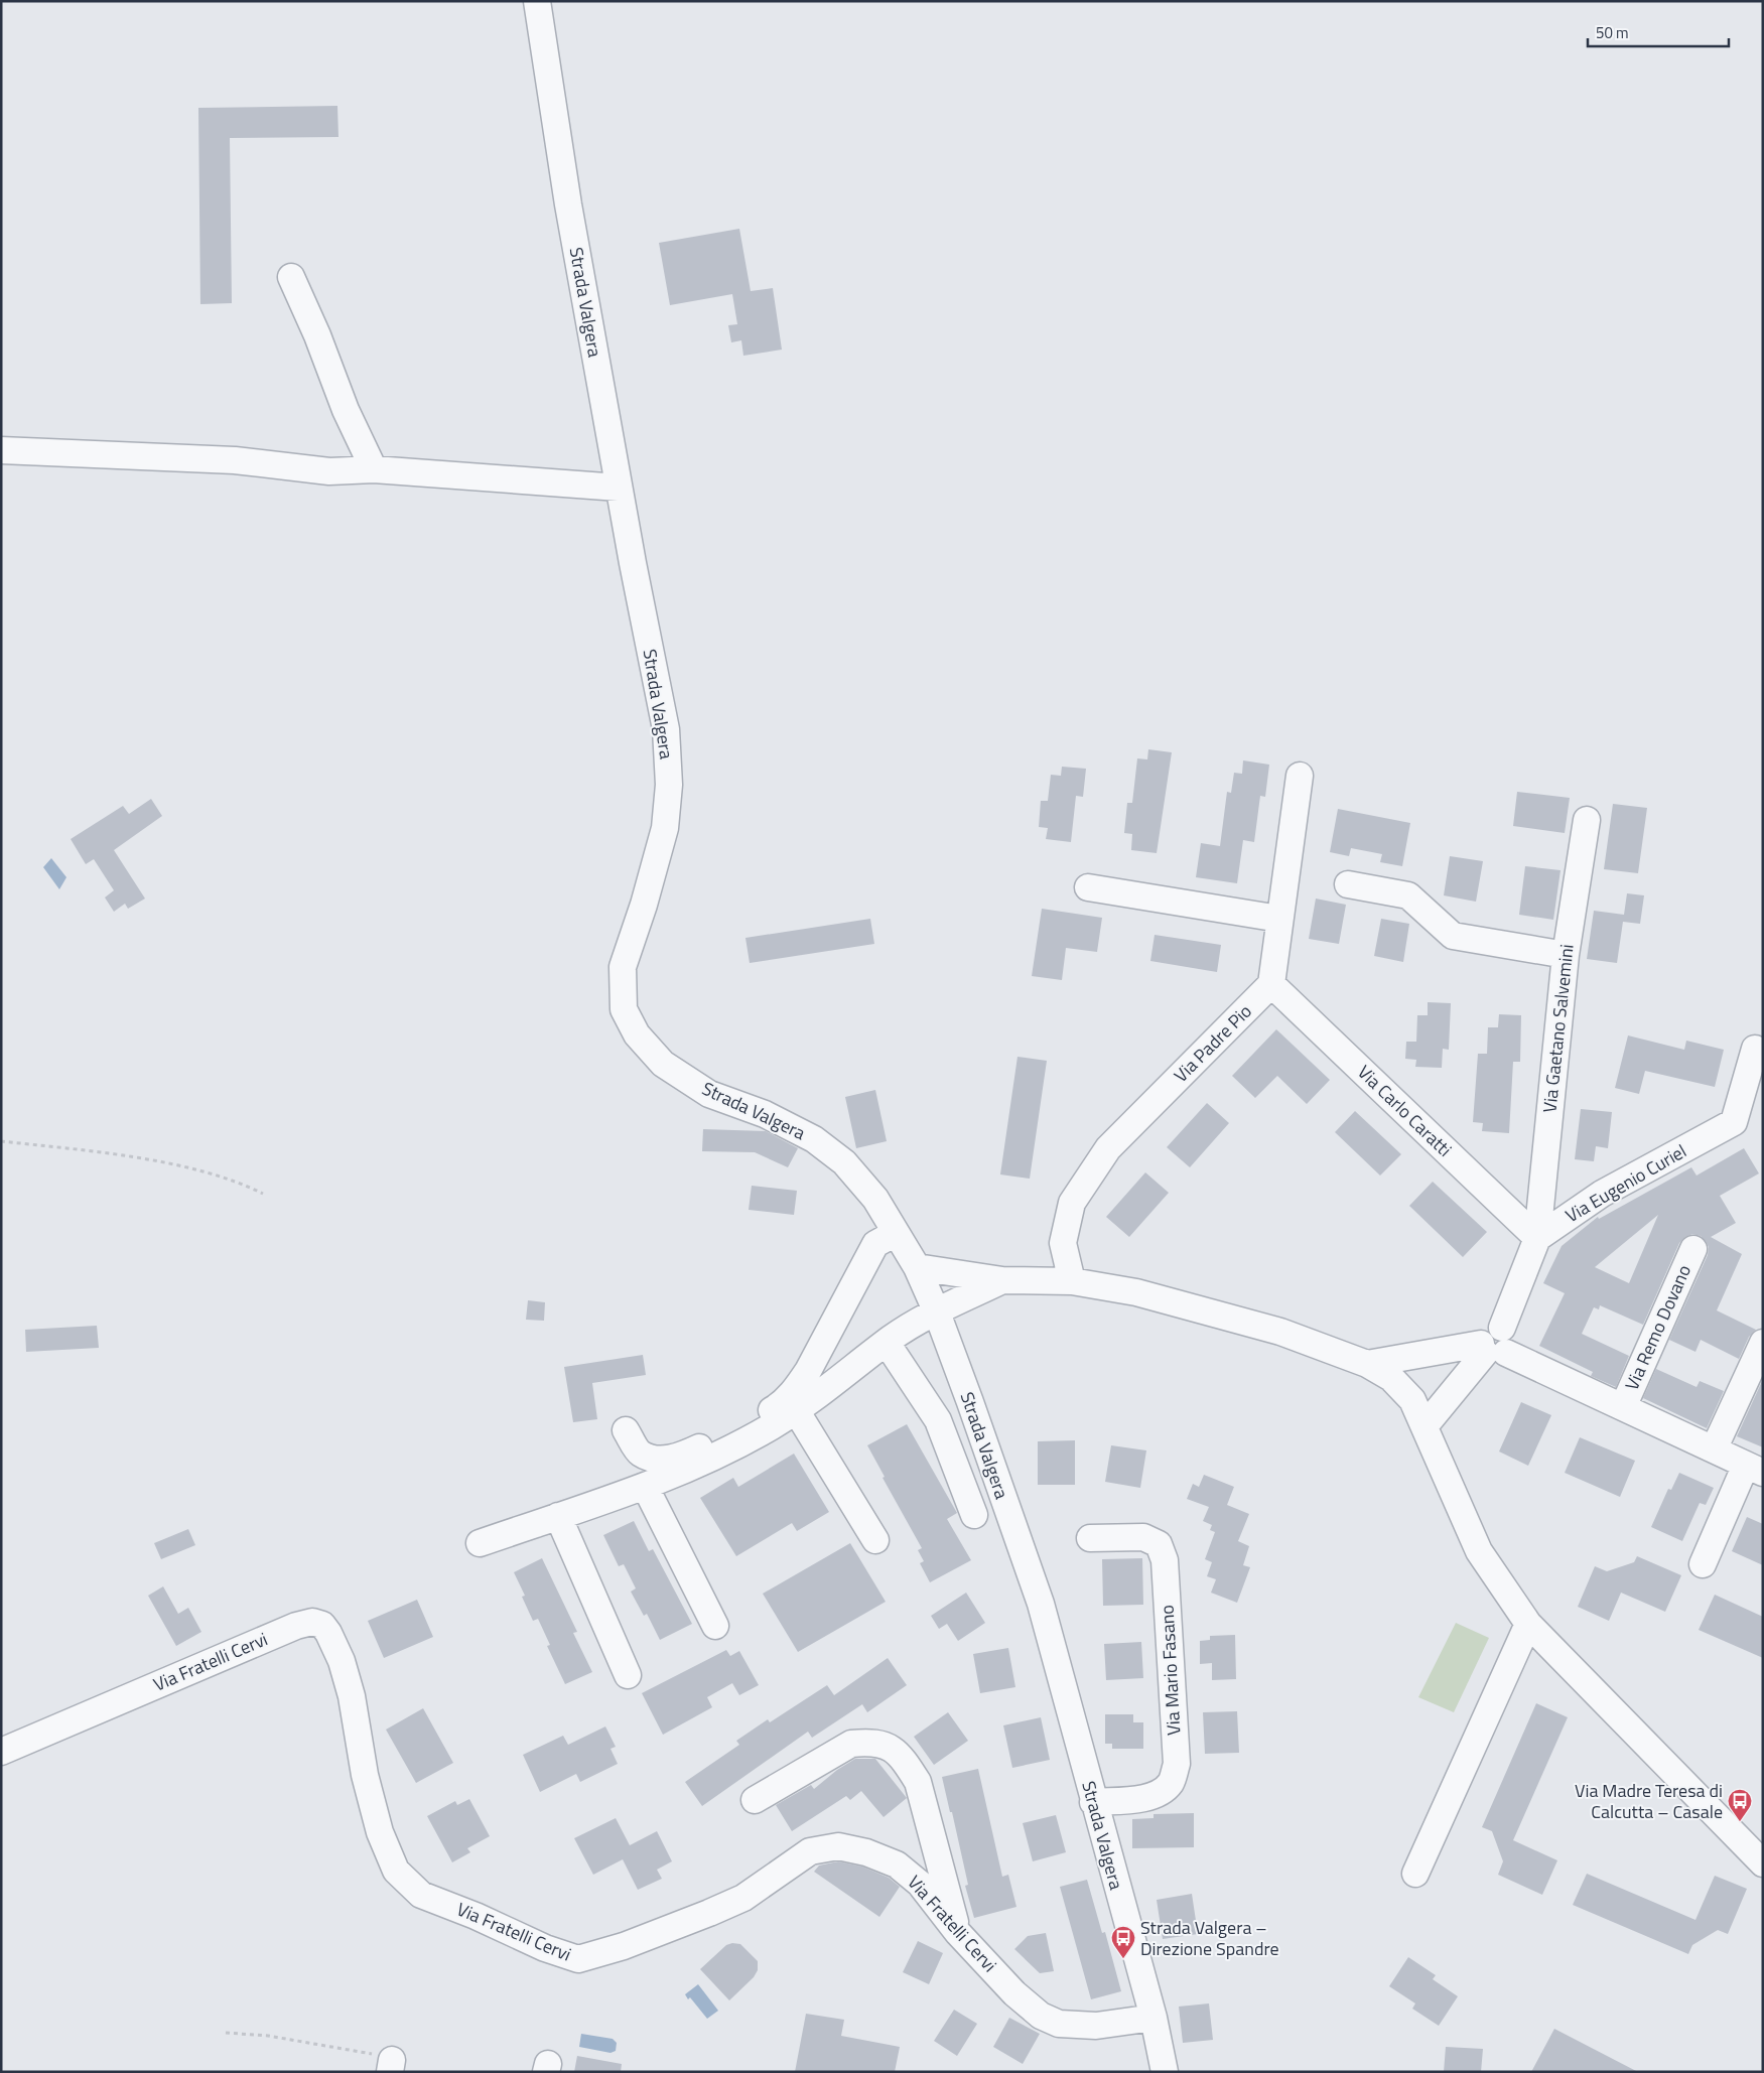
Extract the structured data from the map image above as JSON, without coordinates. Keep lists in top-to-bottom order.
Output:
{
  "streets": {
    "street": [
      "Strada Valgera",
      "Via Gaetano Salvemini",
      "Via Padre Pio",
      "Via Carlo Caratti",
      "Via Eugenio Curiel",
      "Via Remo Dovano",
      "Via Fratelli Cervi",
      "Via Mario Fasano"
    ]
  },
  "crossings": [
    ["Strada Valgera", "Via Fratelli Cervi"],
    ["Strada Valgera", "Via Mario Fasano"],
    ["Via Gaetano Salvemini", "Via Carlo Caratti"],
    ["Via Gaetano Salvemini", "Via Eugenio Curiel"],
    ["Via Padre Pio", "Via Carlo Caratti"],
    ["Via Carlo Caratti", "Via Eugenio Curiel"]
  ],
  "places": {
    "bus stop": ["Via Madre Teresa di Calcutta – Casale", "Strada Valgera – Direzione Spandre"]
  },
  "scale_bar": "50 m"
}
